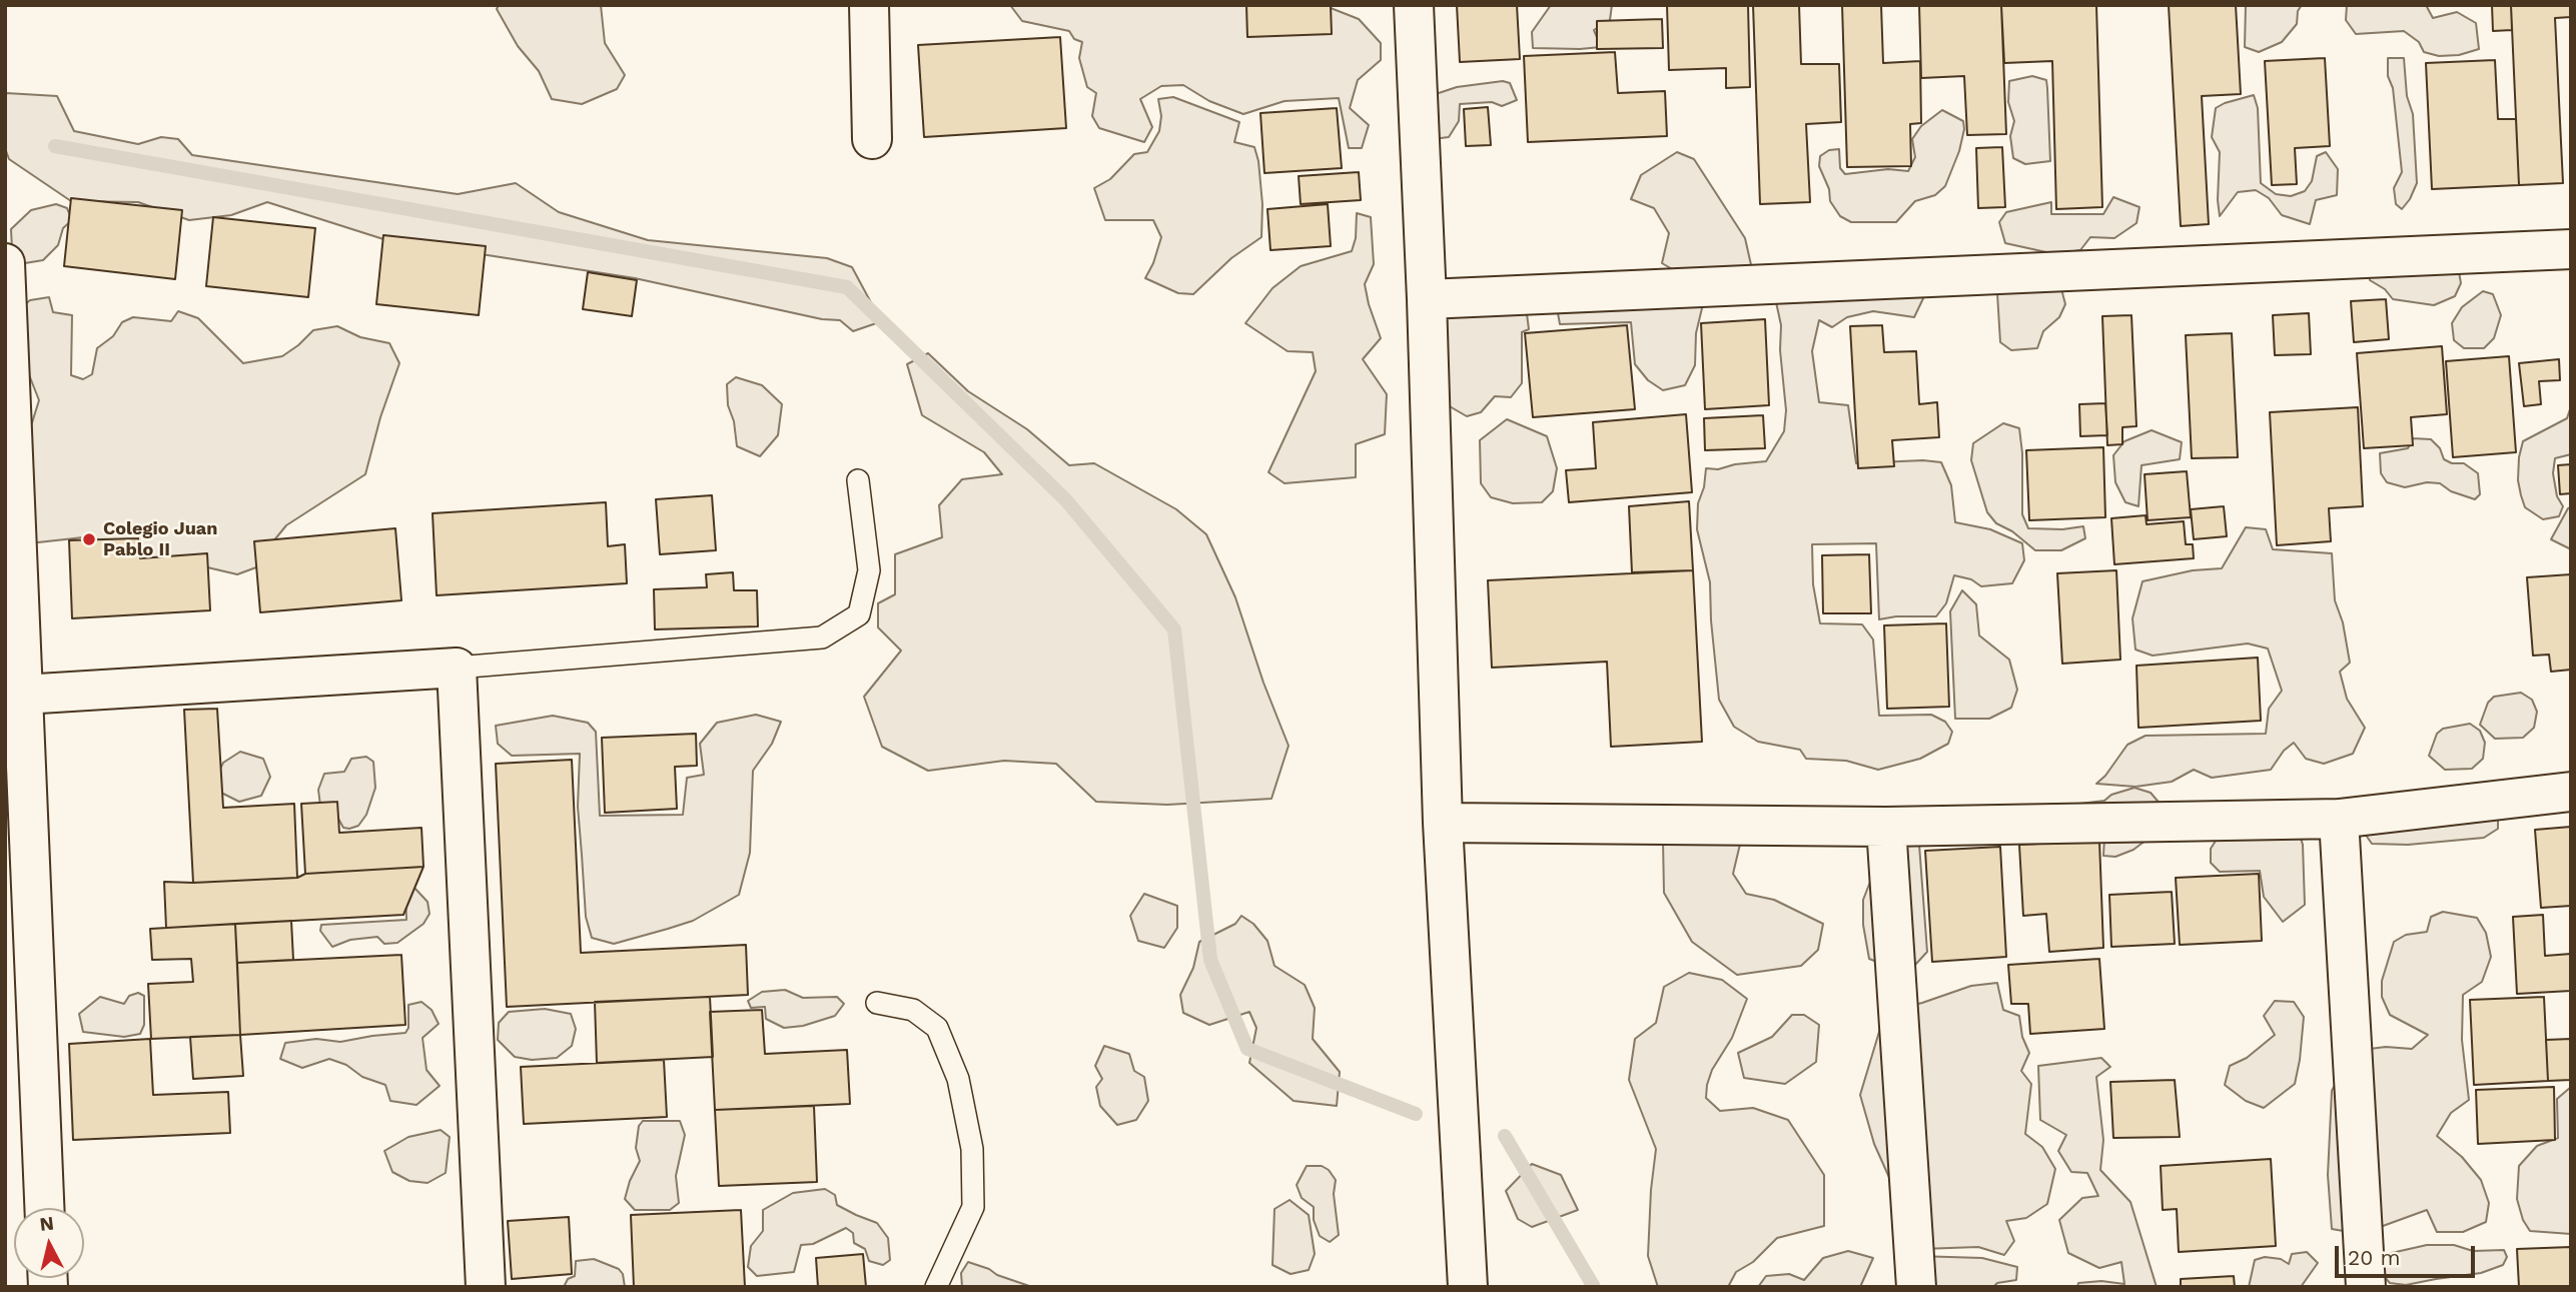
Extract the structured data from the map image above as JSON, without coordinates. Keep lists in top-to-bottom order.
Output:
{
  "places": ["Colegio Juan Pablo II"],
  "scale_bar": "20 m",
  "north": "top"
}
